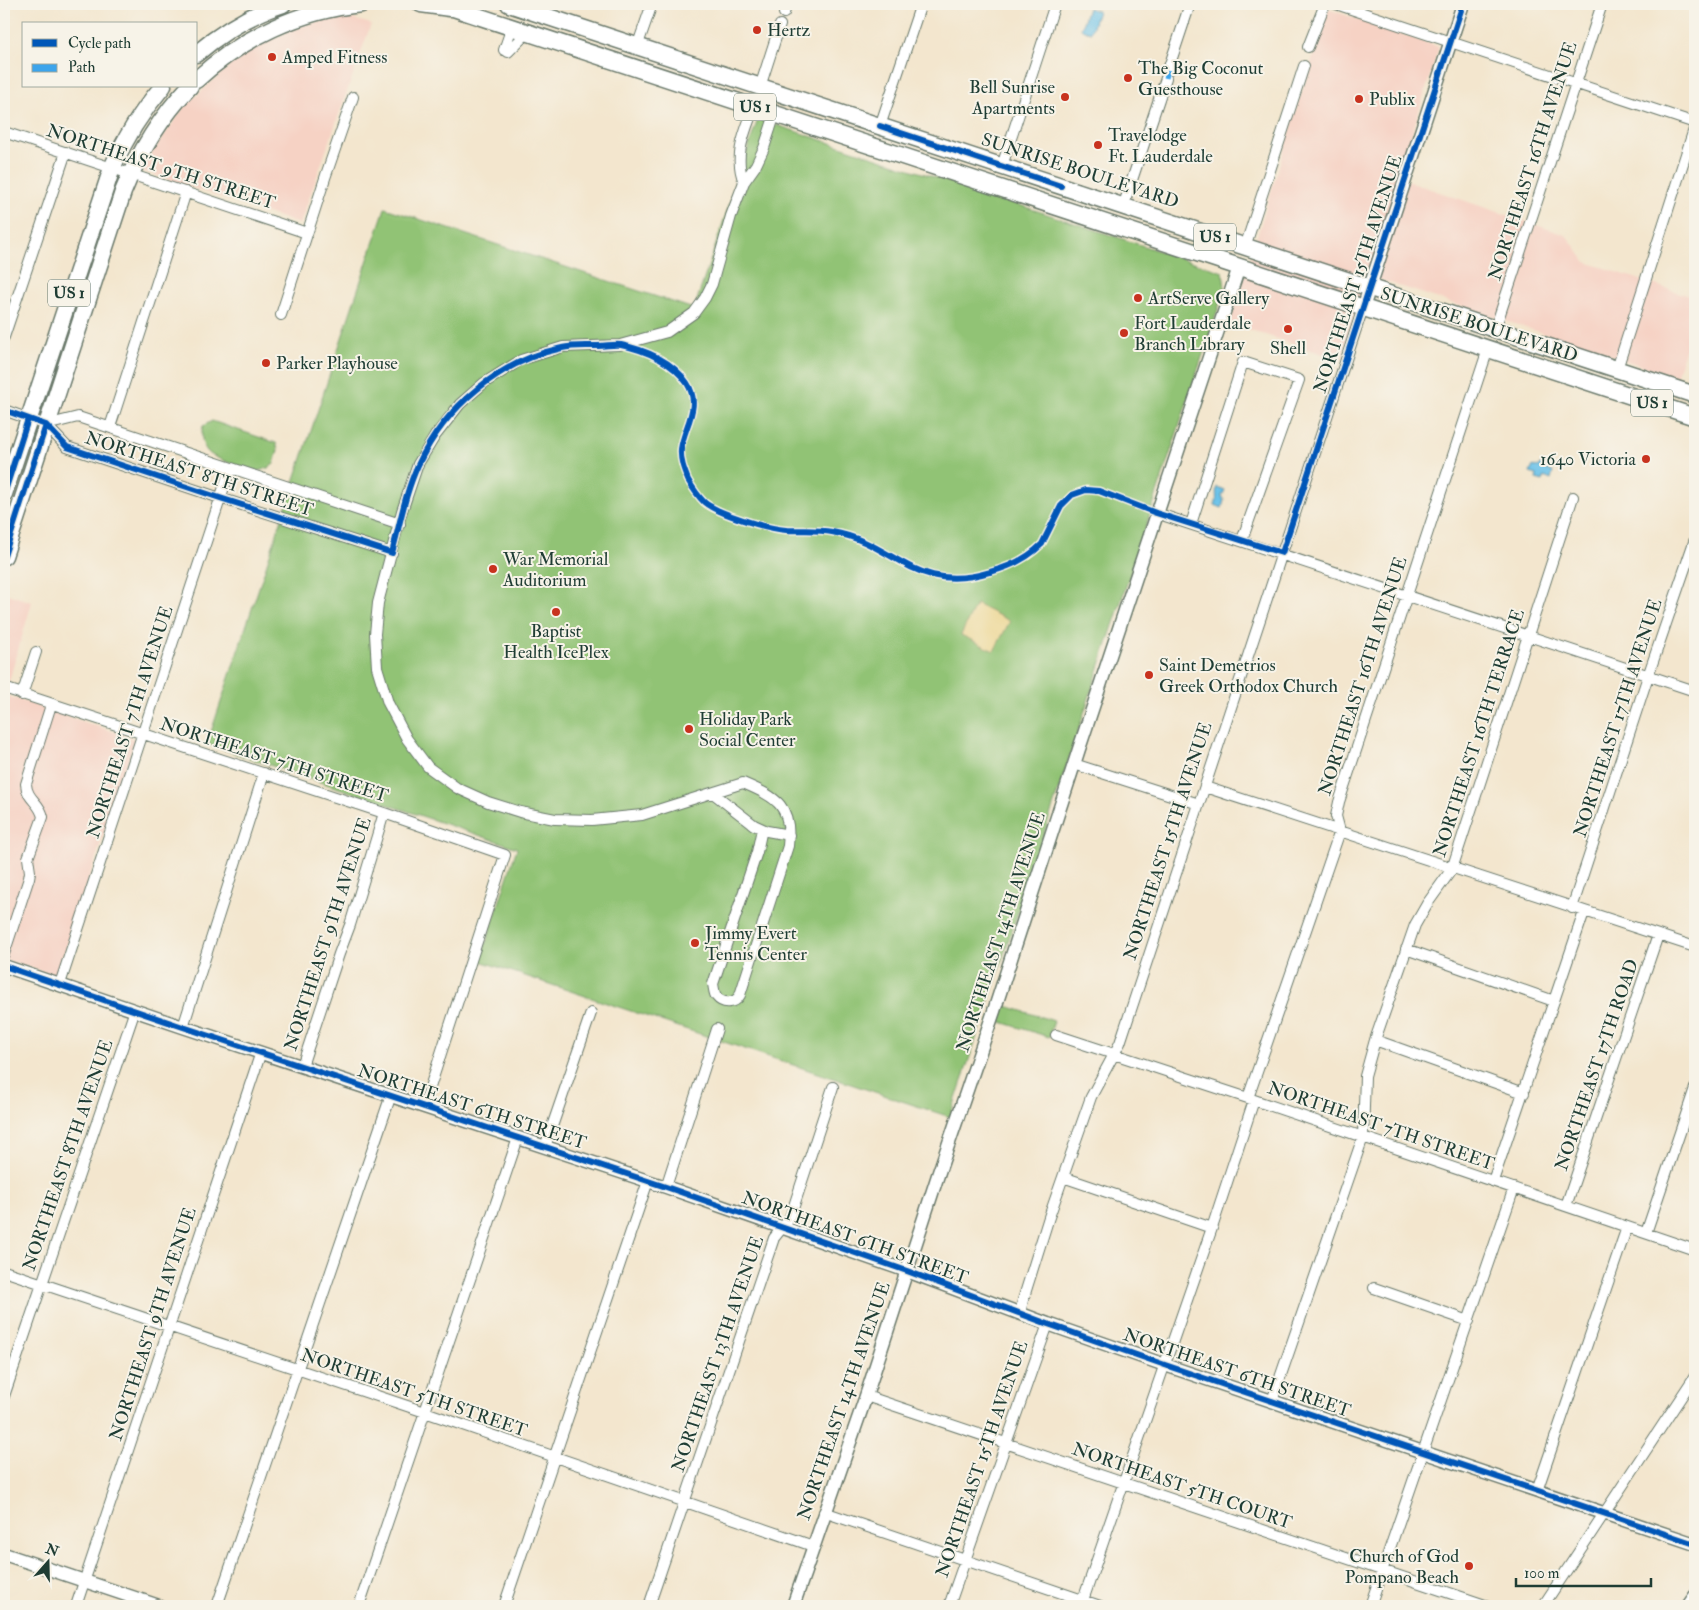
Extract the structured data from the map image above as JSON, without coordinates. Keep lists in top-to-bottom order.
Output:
{
  "streets": {
    "main road": ["US 1", "SUNRISE BOULEVARD"],
    "street": [
      "NORTHEAST 16TH AVENUE",
      "NORTHEAST 9TH STREET",
      "NORTHEAST 15TH AVENUE",
      "NORTHEAST 8TH STREET",
      "NORTHEAST 17TH AVENUE",
      "NORTHEAST 7TH AVENUE",
      "NORTHEAST 16TH TERRACE",
      "NORTHEAST 7TH STREET",
      "NORTHEAST 14TH AVENUE",
      "NORTHEAST 9TH AVENUE",
      "NORTHEAST 17TH ROAD",
      "NORTHEAST 6TH STREET",
      "NORTHEAST 8TH AVENUE",
      "NORTHEAST 13TH AVENUE",
      "NORTHEAST 5TH STREET",
      "NORTHEAST 5TH COURT"
    ]
  },
  "crossings": [
    ["US 1", "NORTHEAST 9TH STREET"],
    ["US 1", "SUNRISE BOULEVARD"],
    ["US 1", "NORTHEAST 8TH STREET"],
    ["NORTHEAST 16TH AVENUE", "SUNRISE BOULEVARD"],
    ["NORTHEAST 16TH AVENUE", "NORTHEAST 7TH STREET"],
    ["NORTHEAST 16TH AVENUE", "NORTHEAST 6TH STREET"],
    ["NORTHEAST 16TH AVENUE", "NORTHEAST 5TH COURT"],
    ["SUNRISE BOULEVARD", "NORTHEAST 15TH AVENUE"],
    ["SUNRISE BOULEVARD", "NORTHEAST 14TH AVENUE"],
    ["NORTHEAST 15TH AVENUE", "NORTHEAST 7TH STREET"],
    ["NORTHEAST 15TH AVENUE", "NORTHEAST 6TH STREET"],
    ["NORTHEAST 15TH AVENUE", "NORTHEAST 5TH COURT"],
    ["NORTHEAST 8TH STREET", "NORTHEAST 7TH AVENUE"],
    ["NORTHEAST 7TH AVENUE", "NORTHEAST 7TH STREET"],
    ["NORTHEAST 7TH AVENUE", "NORTHEAST 6TH STREET"],
    ["NORTHEAST 16TH TERRACE", "NORTHEAST 7TH STREET"],
    ["NORTHEAST 16TH TERRACE", "NORTHEAST 6TH STREET"],
    ["NORTHEAST 7TH STREET", "NORTHEAST 9TH AVENUE"],
    ["NORTHEAST 7TH STREET", "NORTHEAST 17TH ROAD"],
    ["NORTHEAST 7TH STREET", "NORTHEAST 6TH STREET"],
    ["NORTHEAST 14TH AVENUE", "NORTHEAST 6TH STREET"],
    ["NORTHEAST 14TH AVENUE", "NORTHEAST 5TH STREET"],
    ["NORTHEAST 14TH AVENUE", "NORTHEAST 5TH COURT"],
    ["NORTHEAST 9TH AVENUE", "NORTHEAST 6TH STREET"],
    ["NORTHEAST 9TH AVENUE", "NORTHEAST 5TH STREET"],
    ["NORTHEAST 6TH STREET", "NORTHEAST 8TH AVENUE"],
    ["NORTHEAST 6TH STREET", "NORTHEAST 13TH AVENUE"],
    ["NORTHEAST 8TH AVENUE", "NORTHEAST 5TH STREET"],
    ["NORTHEAST 13TH AVENUE", "NORTHEAST 5TH STREET"]
  ],
  "places": [
    "Hertz",
    "Amped Fitness",
    "The Big Coconut Guesthouse",
    "Bell Sunrise Apartments",
    "Publix",
    "Travelodge Ft. Lauderdale",
    "ArtServe Gallery",
    "Shell",
    "Fort Lauderdale Branch Library",
    "Parker Playhouse",
    "1640 Victoria",
    "War Memorial Auditorium",
    "Baptist Health IcePlex",
    "Saint Demetrios Greek Orthodox Church",
    "Holiday Park Social Center",
    "Jimmy Evert Tennis Center",
    "Church of God Pompano Beach"
  ],
  "legend": ["Cycle path", "Path"],
  "scale_bar": "100 m",
  "north": "top"
}
